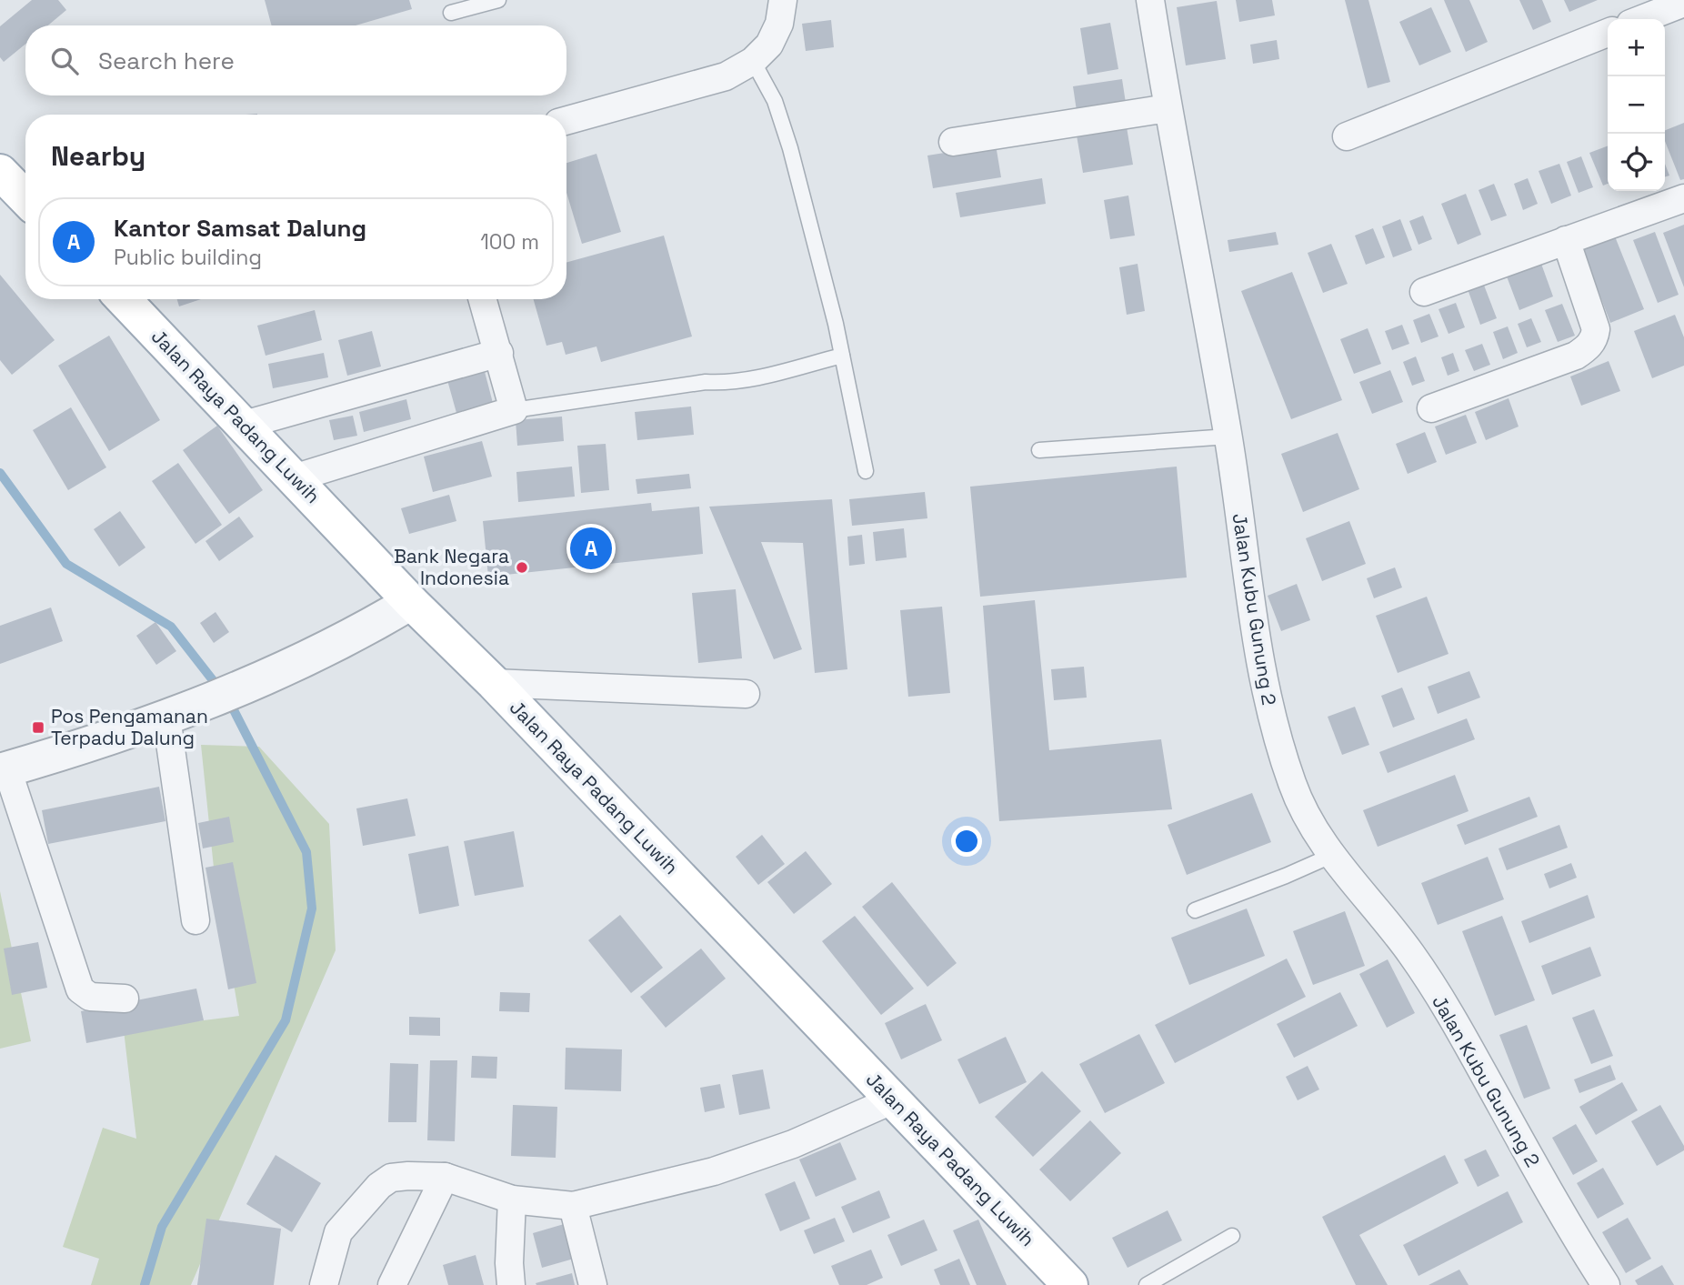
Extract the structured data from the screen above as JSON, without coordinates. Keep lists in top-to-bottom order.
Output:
{
  "streets": {
    "main road": ["Jalan Raya Padang Luwih"],
    "street": ["Jalan Kubu Gunung 2"]
  },
  "places": {
    "other": ["Bank Negara Indonesia"],
    "transit": ["Pos Pengamanan Terpadu Dalung"]
  },
  "page": {
    "map_buttons": ["+", "−"],
    "search": "Search here",
    "heading": "Nearby",
    "list": [
      {
        "mark": "A",
        "name": "Kantor Samsat Dalung",
        "note": "Public building",
        "value": "100 m"
      }
    ],
    "pins": "A"
  }
}
